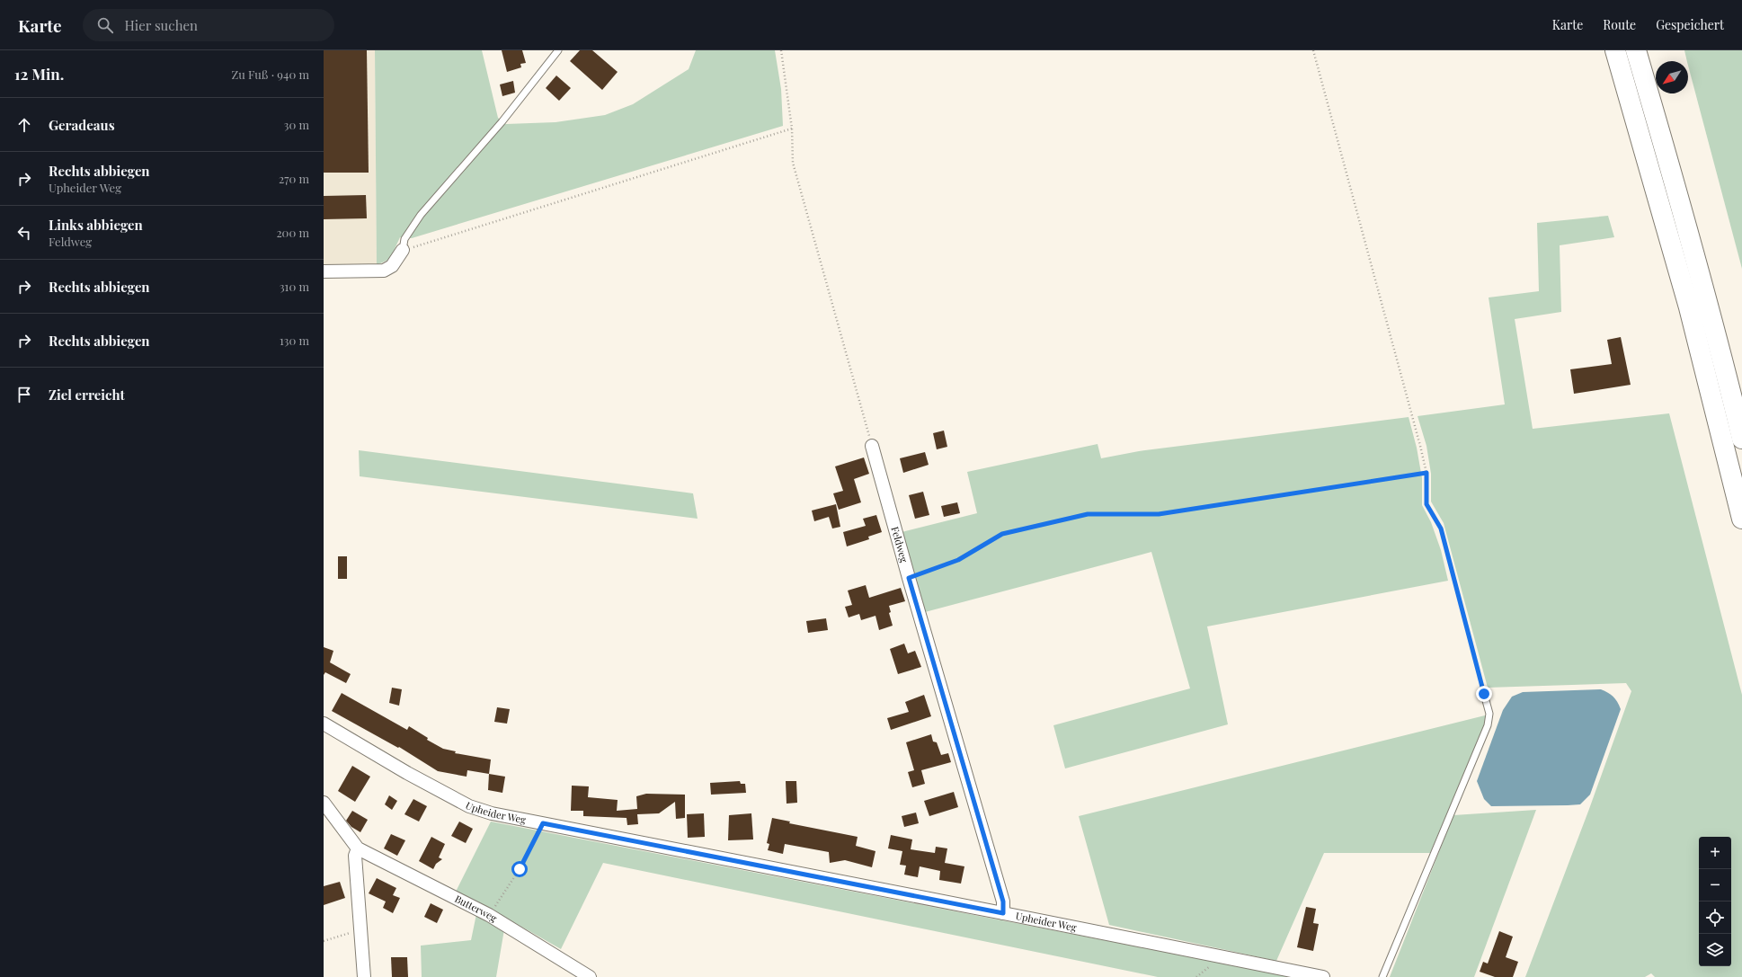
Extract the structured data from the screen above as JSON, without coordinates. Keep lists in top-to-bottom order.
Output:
{
  "streets": {
    "street": ["Feldweg", "Upheider Weg", "Butterweg"]
  },
  "crossings": [
    ["Feldweg", "Upheider Weg"]
  ],
  "north": "bottom left",
  "page": {
    "header": "Karte",
    "search": "Hier suchen",
    "nav": ["Karte", "Route", "Gespeichert"],
    "heading": ["12 Min.", "Zu Fuß · 940 m"],
    "list": [
      ["Geradeaus", "30 m"],
      ["Rechts abbiegen", "Upheider Weg", "270 m"],
      ["Links abbiegen", "Feldweg", "200 m"],
      ["Rechts abbiegen", "310 m"],
      ["Rechts abbiegen", "130 m"],
      "Ziel erreicht"
    ],
    "map_buttons": ["+", "−"]
  }
}
